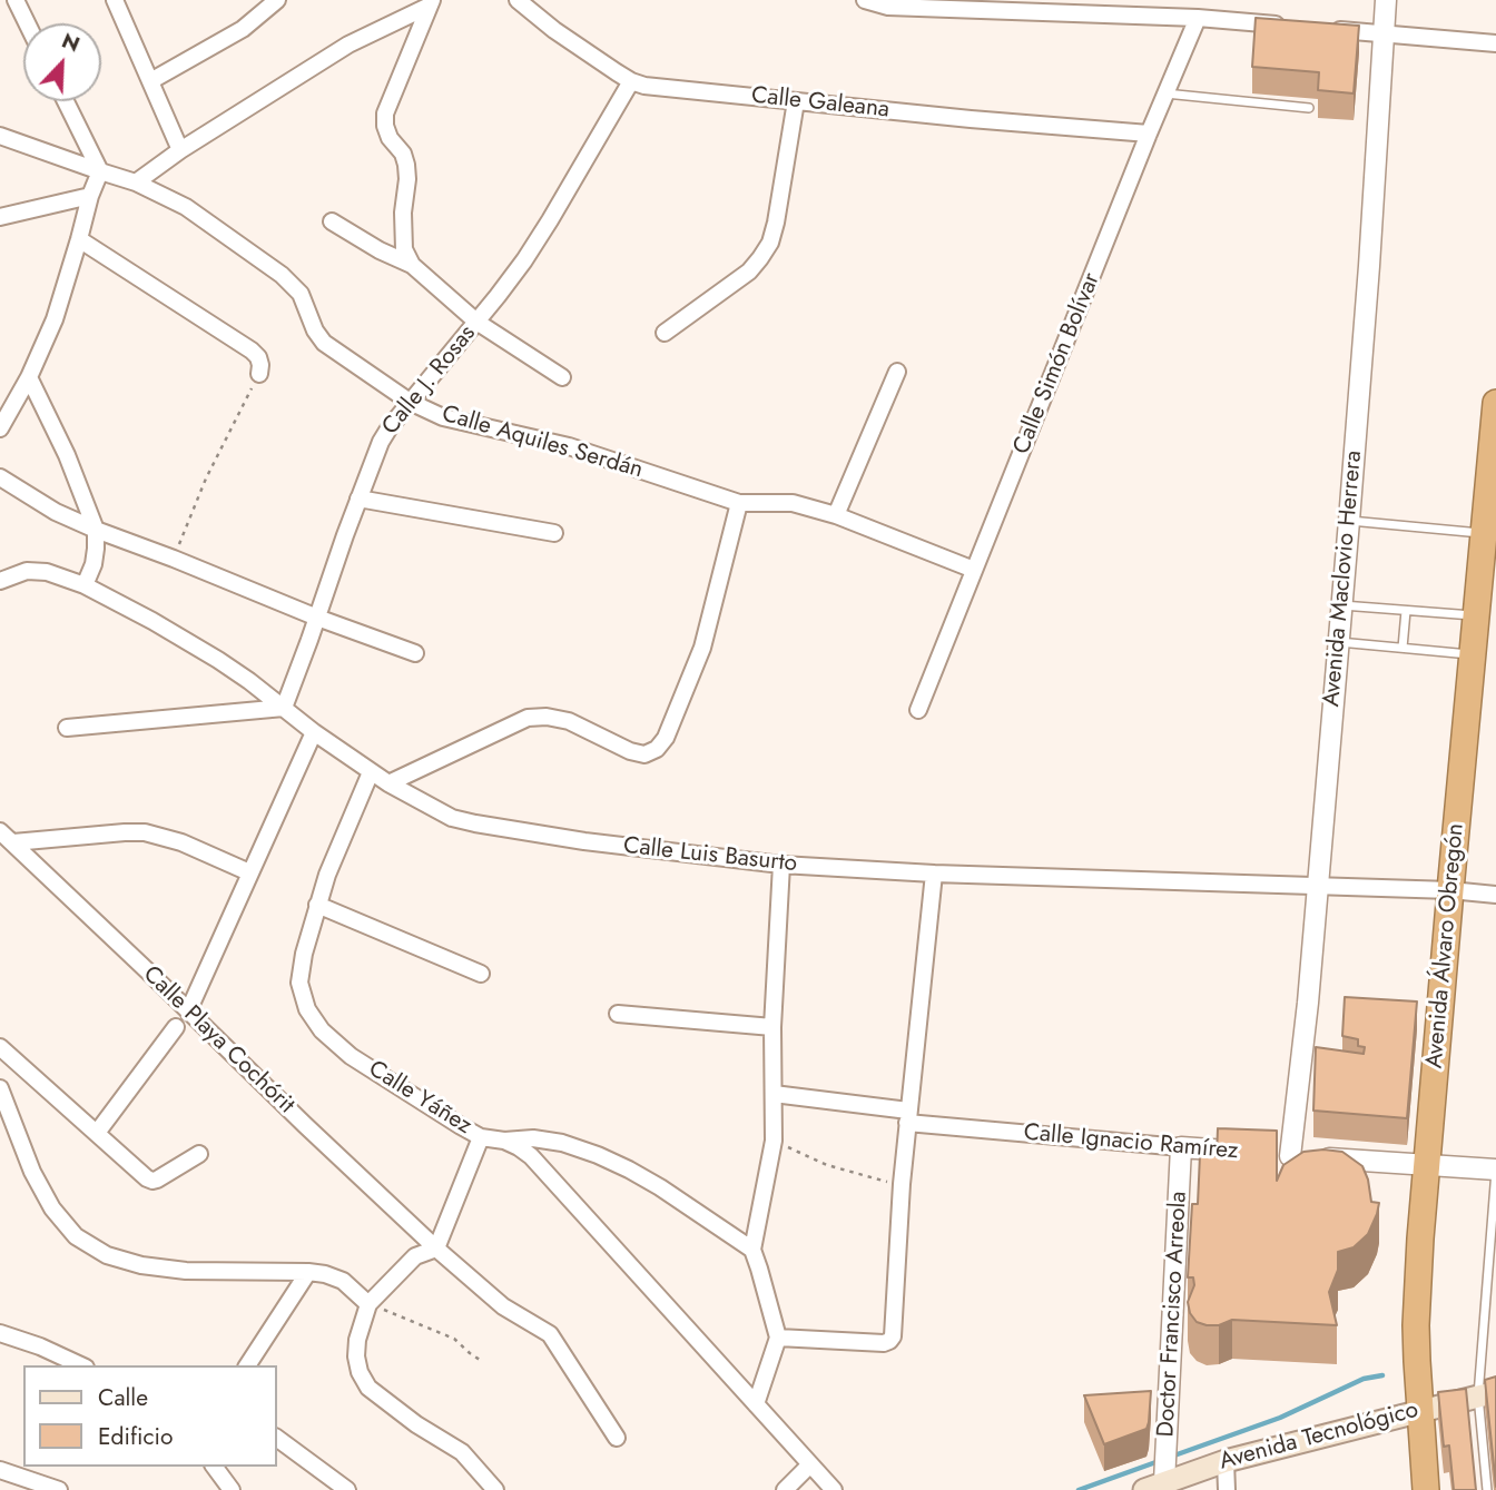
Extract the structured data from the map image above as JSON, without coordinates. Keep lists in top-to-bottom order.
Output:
{
  "streets": {
    "highway": ["Avenida Álvaro Obregón"],
    "main road": ["Avenida Tecnológico"],
    "street": [
      "Calle Galeana",
      "Calle Simón Bolívar",
      "Calle J. Rosas",
      "Calle Aquiles Serdán",
      "Avenida Maclovio Herrera",
      "Calle Luis Basurto",
      "Calle Playa Cochórit",
      "Calle Yáñez",
      "Calle Ignacio Ramírez",
      "Doctor Francisco Arreola"
    ]
  },
  "crossings": [
    ["Calle Galeana", "Calle Simón Bolívar"],
    ["Calle Galeana", "Calle J. Rosas"],
    ["Calle Simón Bolívar", "Calle Aquiles Serdán"],
    ["Calle J. Rosas", "Calle Aquiles Serdán"],
    ["Calle J. Rosas", "Calle Luis Basurto"],
    ["Avenida Maclovio Herrera", "Calle Luis Basurto"],
    ["Avenida Maclovio Herrera", "Calle Ignacio Ramírez"],
    ["Calle Luis Basurto", "Avenida Álvaro Obregón"],
    ["Calle Luis Basurto", "Calle Yáñez"],
    ["Avenida Álvaro Obregón", "Calle Ignacio Ramírez"],
    ["Avenida Álvaro Obregón", "Avenida Tecnológico"],
    ["Calle Ignacio Ramírez", "Doctor Francisco Arreola"],
    ["Doctor Francisco Arreola", "Avenida Tecnológico"]
  ],
  "legend": ["Calle", "Edificio"],
  "north": "top right"
}
